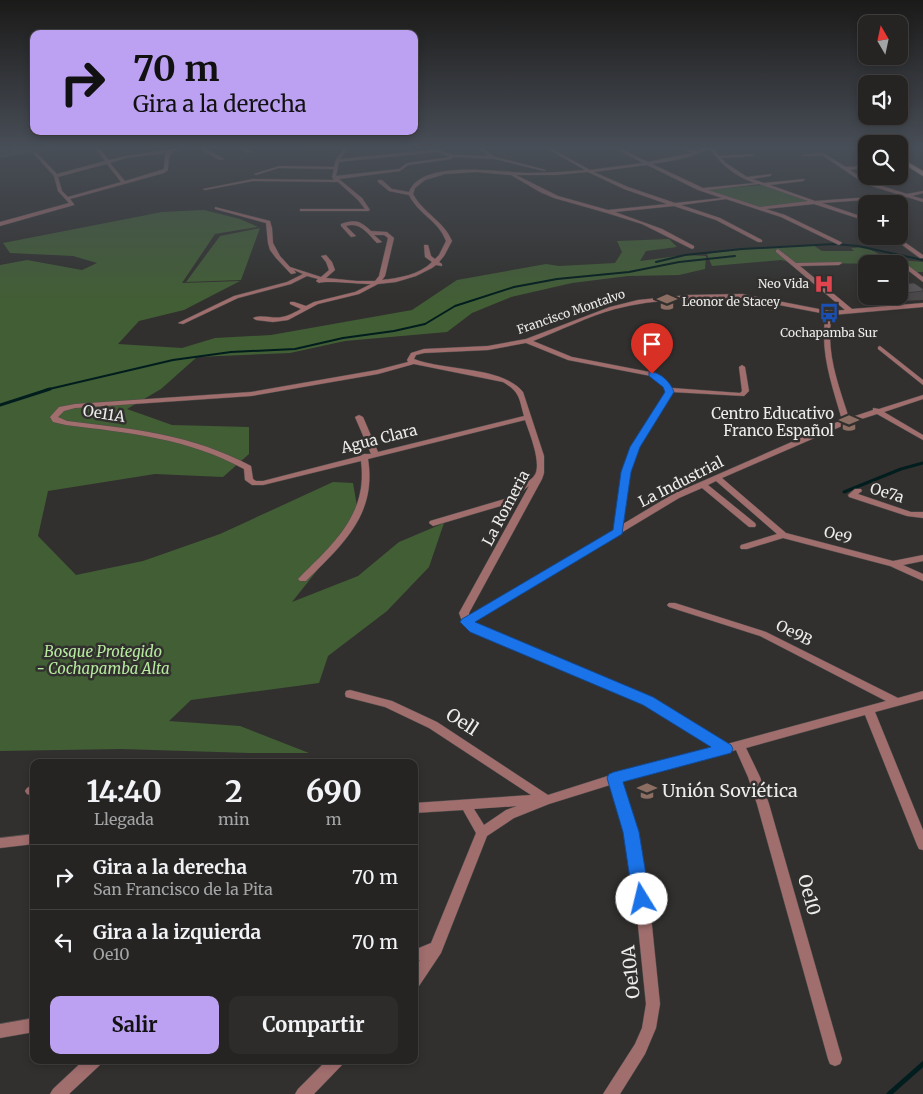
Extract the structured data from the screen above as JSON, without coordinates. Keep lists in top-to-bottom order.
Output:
{
  "streets": {
    "street": [
      "Francisco Montalvo",
      "Oe11A",
      "Agua Clara",
      "La Industrial",
      "Oe7a",
      "La Romeria",
      "Oe9",
      "Oe9B",
      "Oell",
      "Oe10",
      "Oe10A"
    ]
  },
  "crossings": [
    ["Francisco Montalvo", "Oe11A"],
    ["Francisco Montalvo", "La Romeria"],
    ["Oe11A", "Agua Clara"],
    ["Agua Clara", "La Romeria"],
    ["La Industrial", "La Romeria"]
  ],
  "parks": ["Bosque Protegido - Cochapamba Alta"],
  "places": {
    "hospital": ["Neo Vida"],
    "school or university": ["Leonor de Stacey", "Centro Educativo Franco Español", "Unión Soviética"],
    "bus stop": ["Cochapamba Sur"]
  },
  "north": "top",
  "page": {
    "map_buttons": ["+", "−"],
    "turn": ["70 m", "Gira a la derecha"],
    "eta": [
      "14:40",
      "Llegada",
      "2",
      "min",
      "690",
      "m"
    ],
    "list": [
      {
        "name": "Gira a la derecha",
        "note": "San Francisco de la Pita",
        "value": "70 m"
      },
      {
        "name": "Gira a la izquierda",
        "note": "Oe10",
        "value": "70 m"
      }
    ],
    "buttons": ["Salir", "Compartir"]
  }
}
